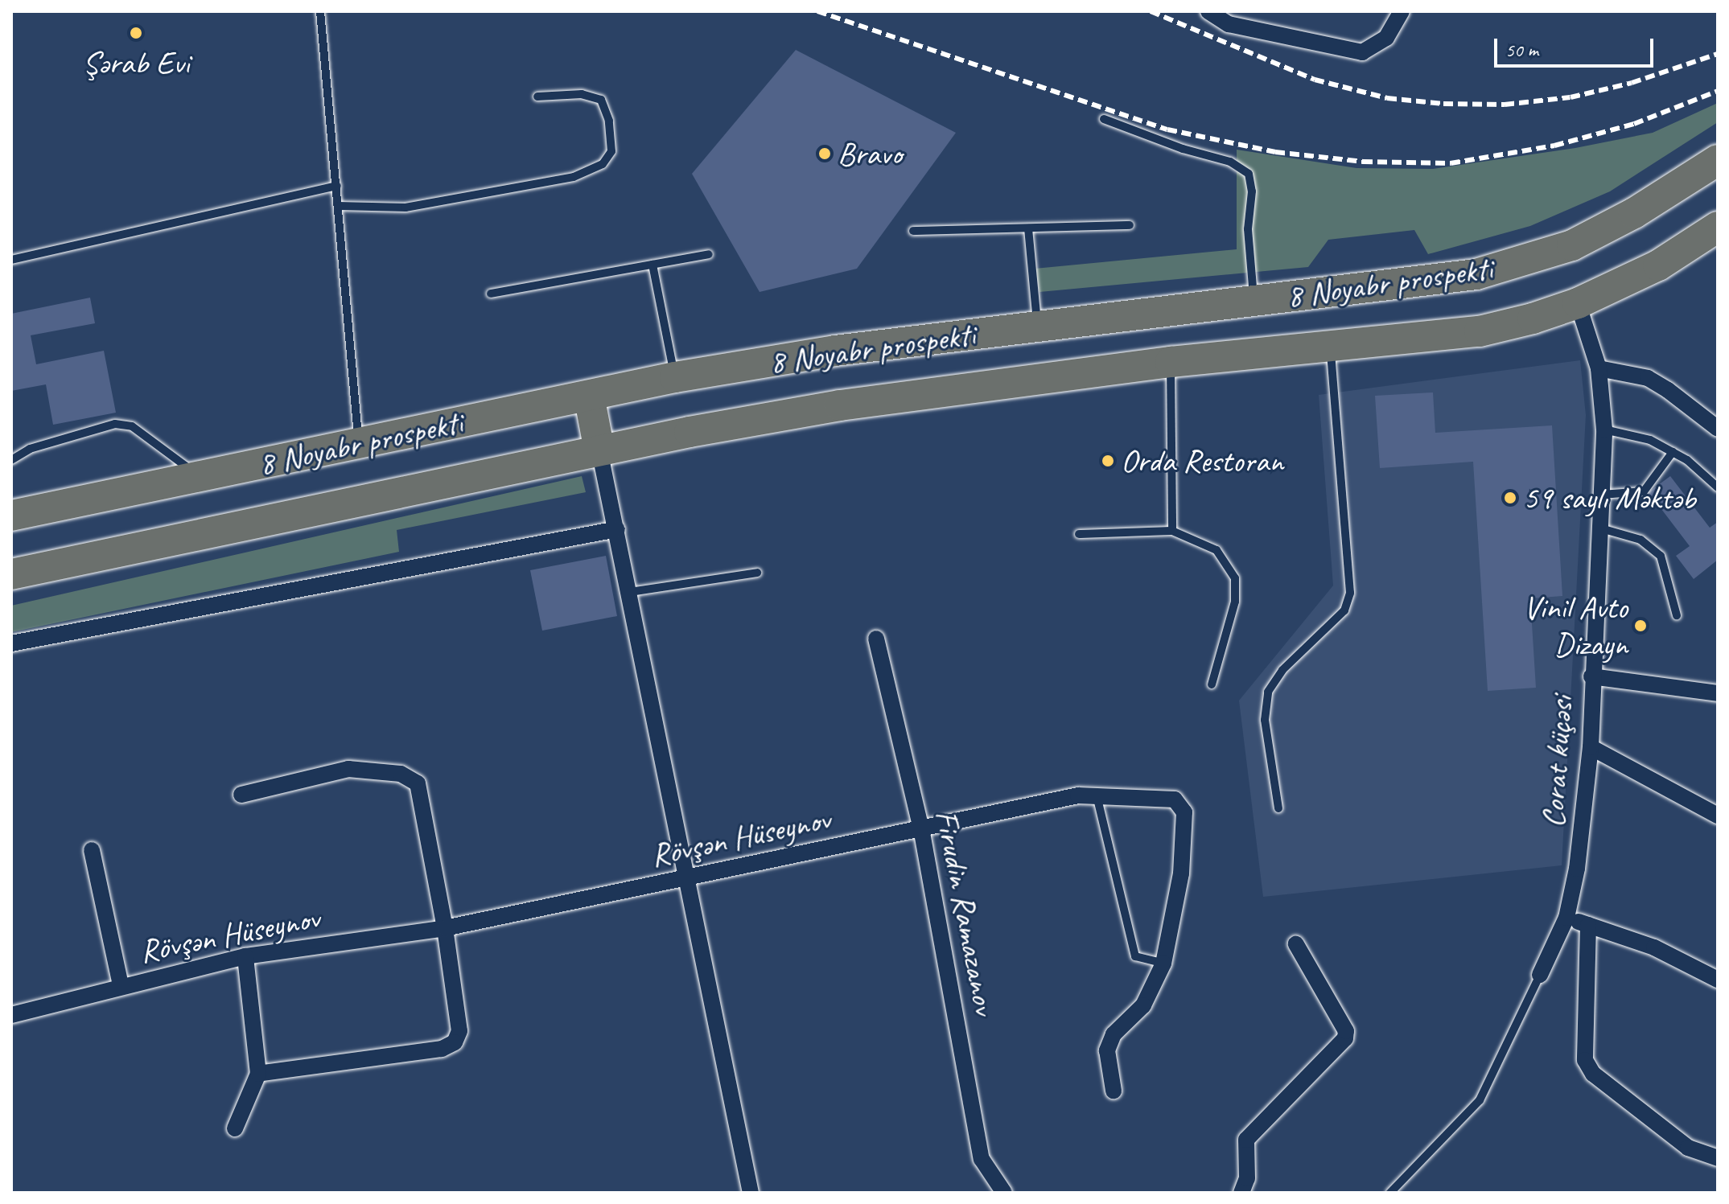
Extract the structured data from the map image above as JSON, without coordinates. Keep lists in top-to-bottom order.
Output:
{
  "streets": {
    "highway": ["8 Noyabr prospekti"],
    "street": ["Corat küçəsi", "Rövşən Hüseynov", "Firudin Ramazanov"]
  },
  "crossings": [
    ["8 Noyabr prospekti", "Corat küçəsi"],
    ["Rövşən Hüseynov", "Firudin Ramazanov"]
  ],
  "places": [
    "Şərab Evi",
    "Bravo",
    "Orda Restoran",
    "59 saylı Məktəb",
    "Vinil Avto Dizayn"
  ],
  "scale_bar": "50 m"
}
